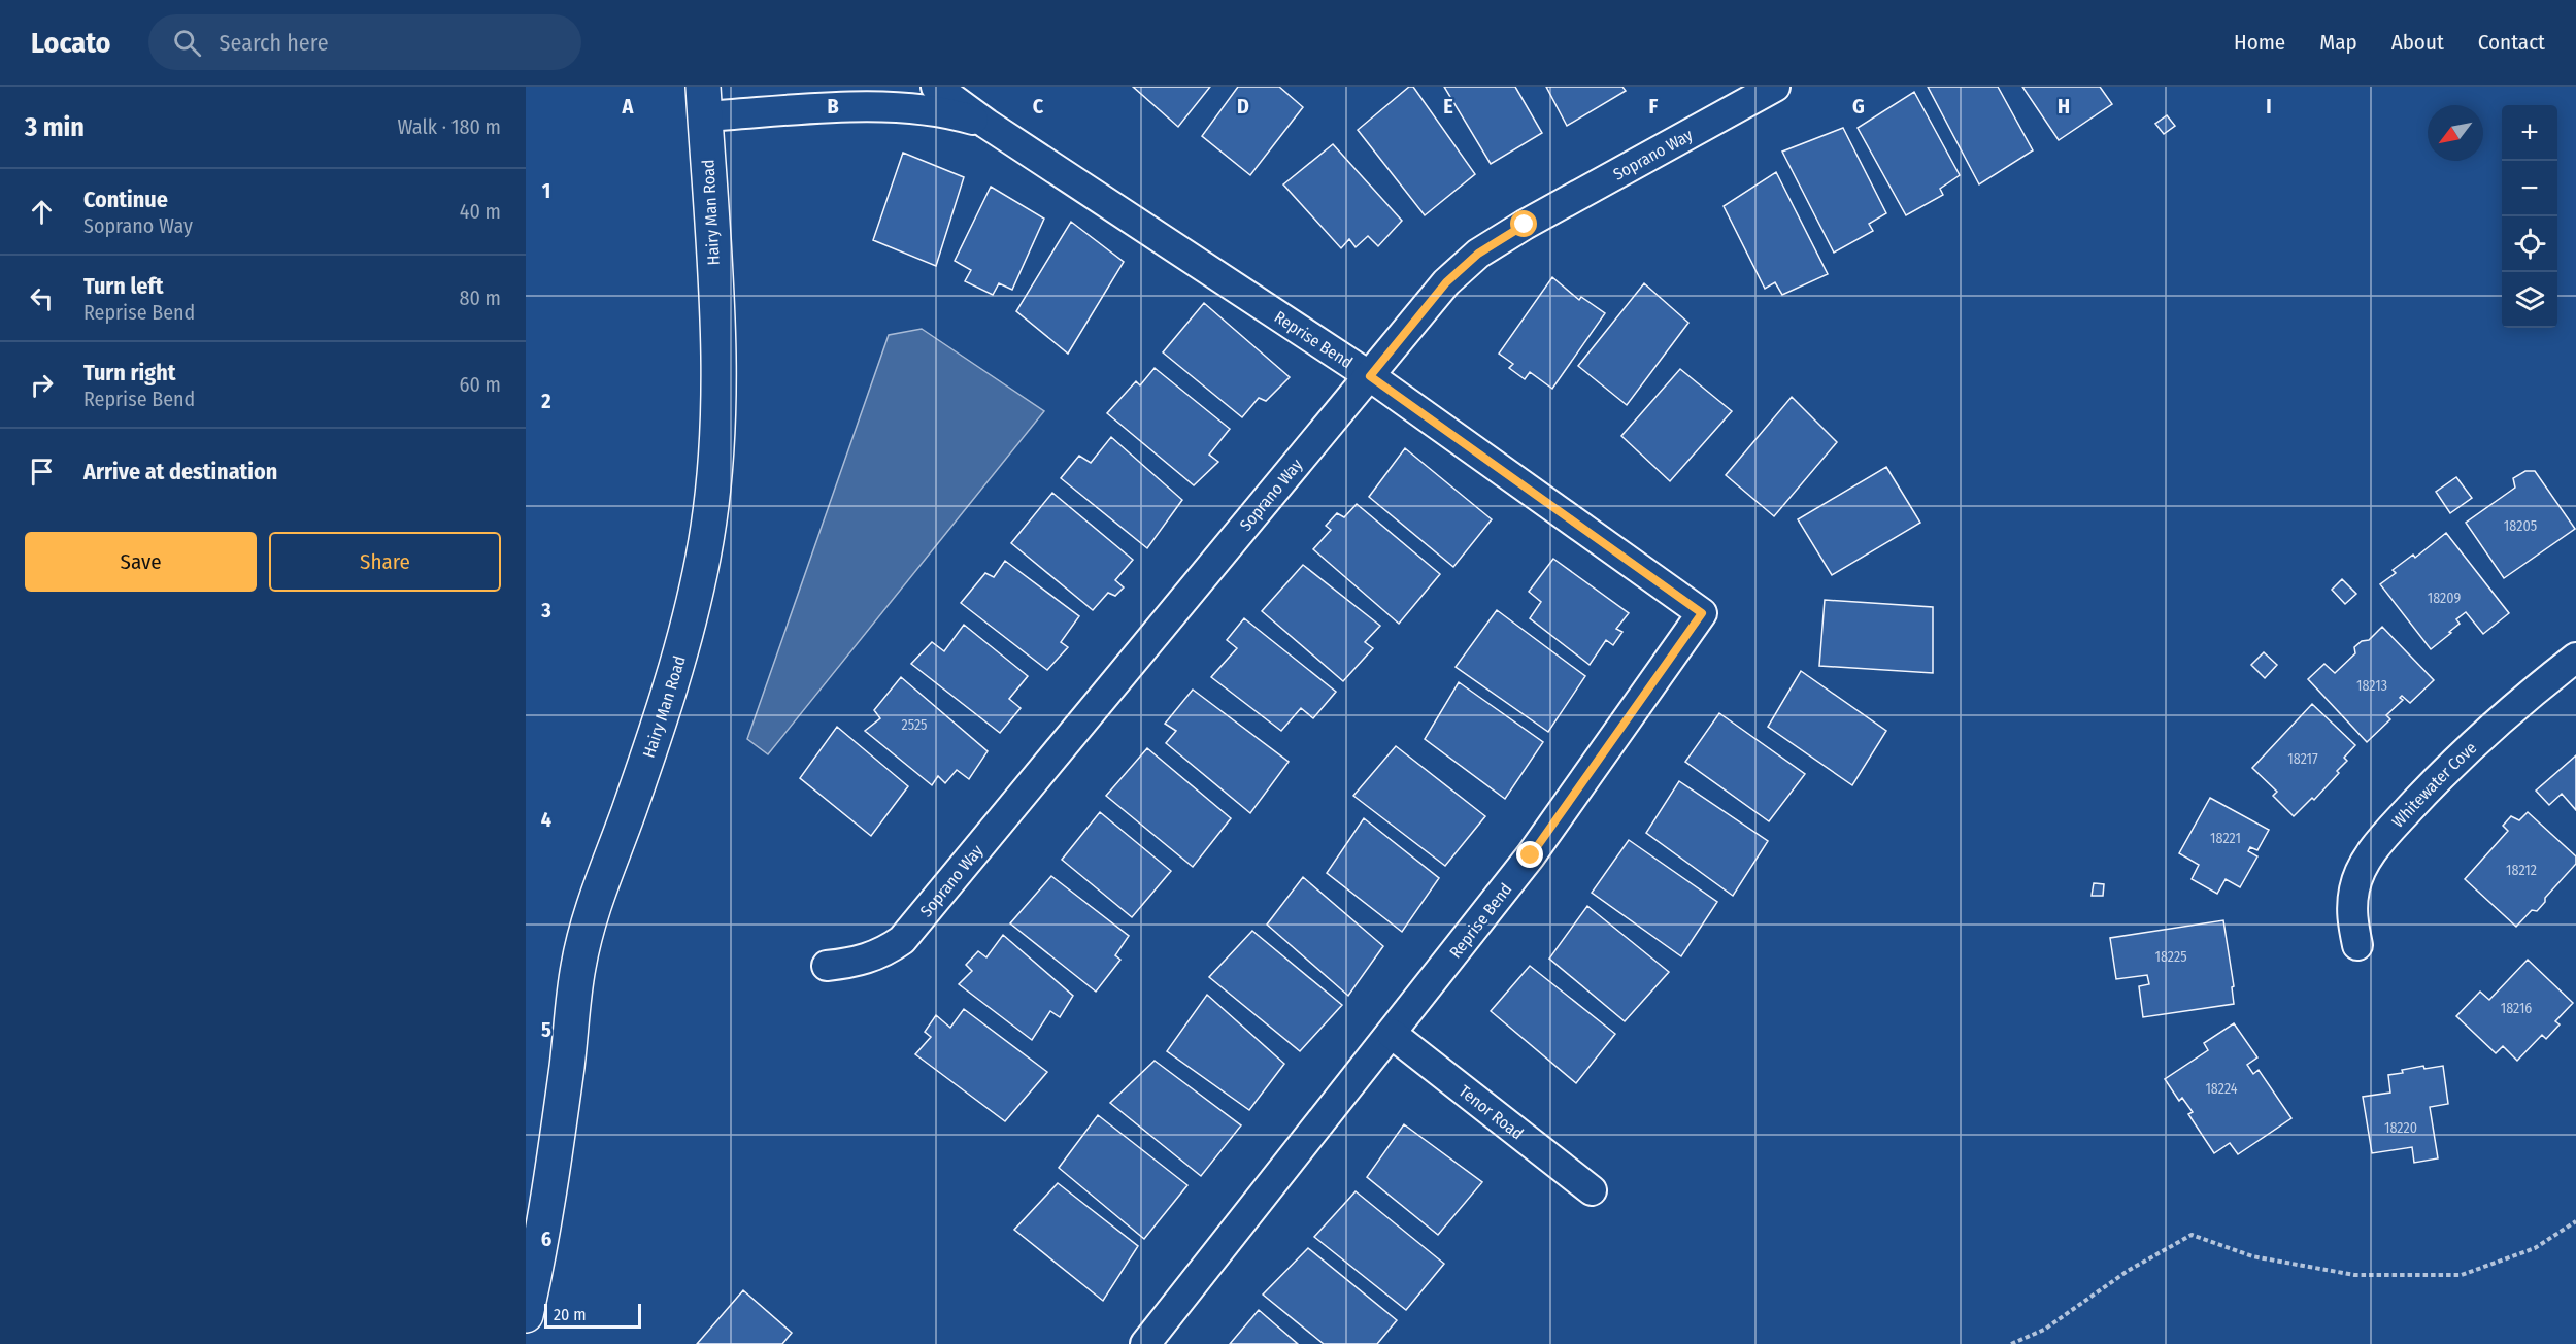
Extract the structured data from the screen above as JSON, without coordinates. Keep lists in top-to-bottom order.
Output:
{
  "streets": {
    "street": [
      "Soprano Way",
      "Hairy Man Road",
      "Reprise Bend",
      "Whitewater Cove",
      "Tenor Road"
    ]
  },
  "crossings": [
    ["Soprano Way", "Reprise Bend"],
    ["Hairy Man Road", "Reprise Bend"],
    ["Reprise Bend", "Tenor Road"]
  ],
  "house_numbers": [
    "18205",
    "18209",
    "18213",
    "2525",
    "18217",
    "18221",
    "18212",
    "18225",
    "18216",
    "18224",
    "18220"
  ],
  "scale_bar": "20 m",
  "north": "bottom left",
  "page": {
    "header": "Locato",
    "search": "Search here",
    "nav": [
      "Home",
      "Map",
      "About",
      "Contact"
    ],
    "heading": ["3 min", "Walk · 180 m"],
    "map_buttons": ["+", "−"],
    "list": [
      ["Continue", "Soprano Way", "40 m"],
      ["Turn left", "Reprise Bend", "80 m"],
      ["Turn right", "Reprise Bend", "60 m"],
      "Arrive at destination"
    ],
    "buttons": ["Save", "Share"],
    "scale": "20 m"
  },
  "grid": {
    "columns": [
      "A",
      "B",
      "C",
      "D",
      "E",
      "F",
      "G",
      "H",
      "I"
    ],
    "rows": [
      "1",
      "2",
      "3",
      "4",
      "5",
      "6"
    ]
  }
}
